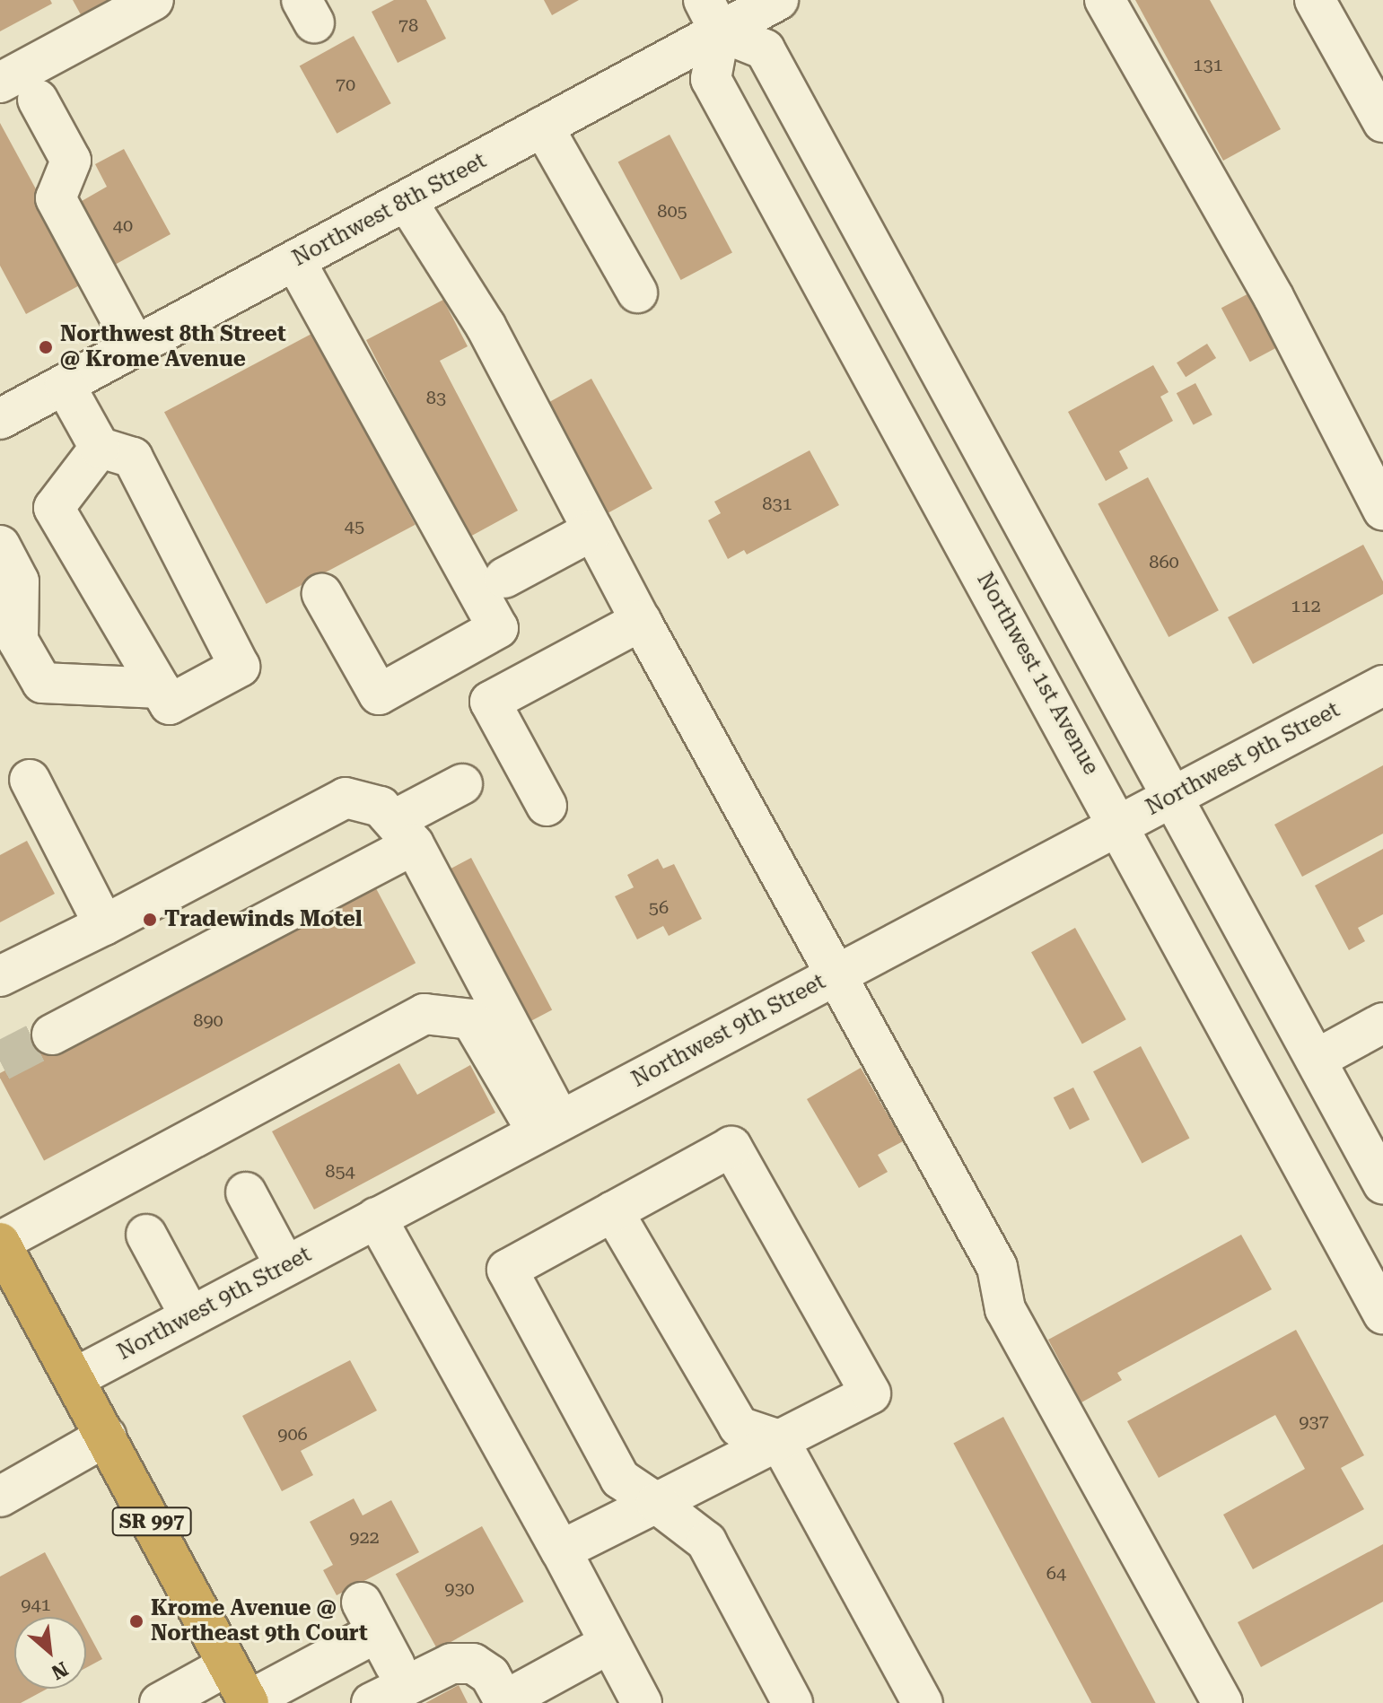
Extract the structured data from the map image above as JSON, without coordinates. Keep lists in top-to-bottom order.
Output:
{
  "streets": {
    "highway": ["SR 997"],
    "street": ["Northwest 8th Street", "Northwest 1st Avenue", "Northwest 9th Street"]
  },
  "crossings": [
    ["Northwest 8th Street", "Northwest 1st Avenue"],
    ["Northwest 1st Avenue", "Northwest 9th Street"],
    ["Northwest 9th Street", "SR 997"]
  ],
  "places": ["Northwest 8th Street @ Krome Avenue", "Tradewinds Motel", "Krome Avenue @ Northeast 9th Court"],
  "house_numbers": [
    "78",
    "131",
    "70",
    "805",
    "40",
    "83",
    "831",
    "45",
    "860",
    "112",
    "56",
    "890",
    "854",
    "937",
    "906",
    "922",
    "64",
    "930",
    "941"
  ],
  "north": "bottom right"
}
